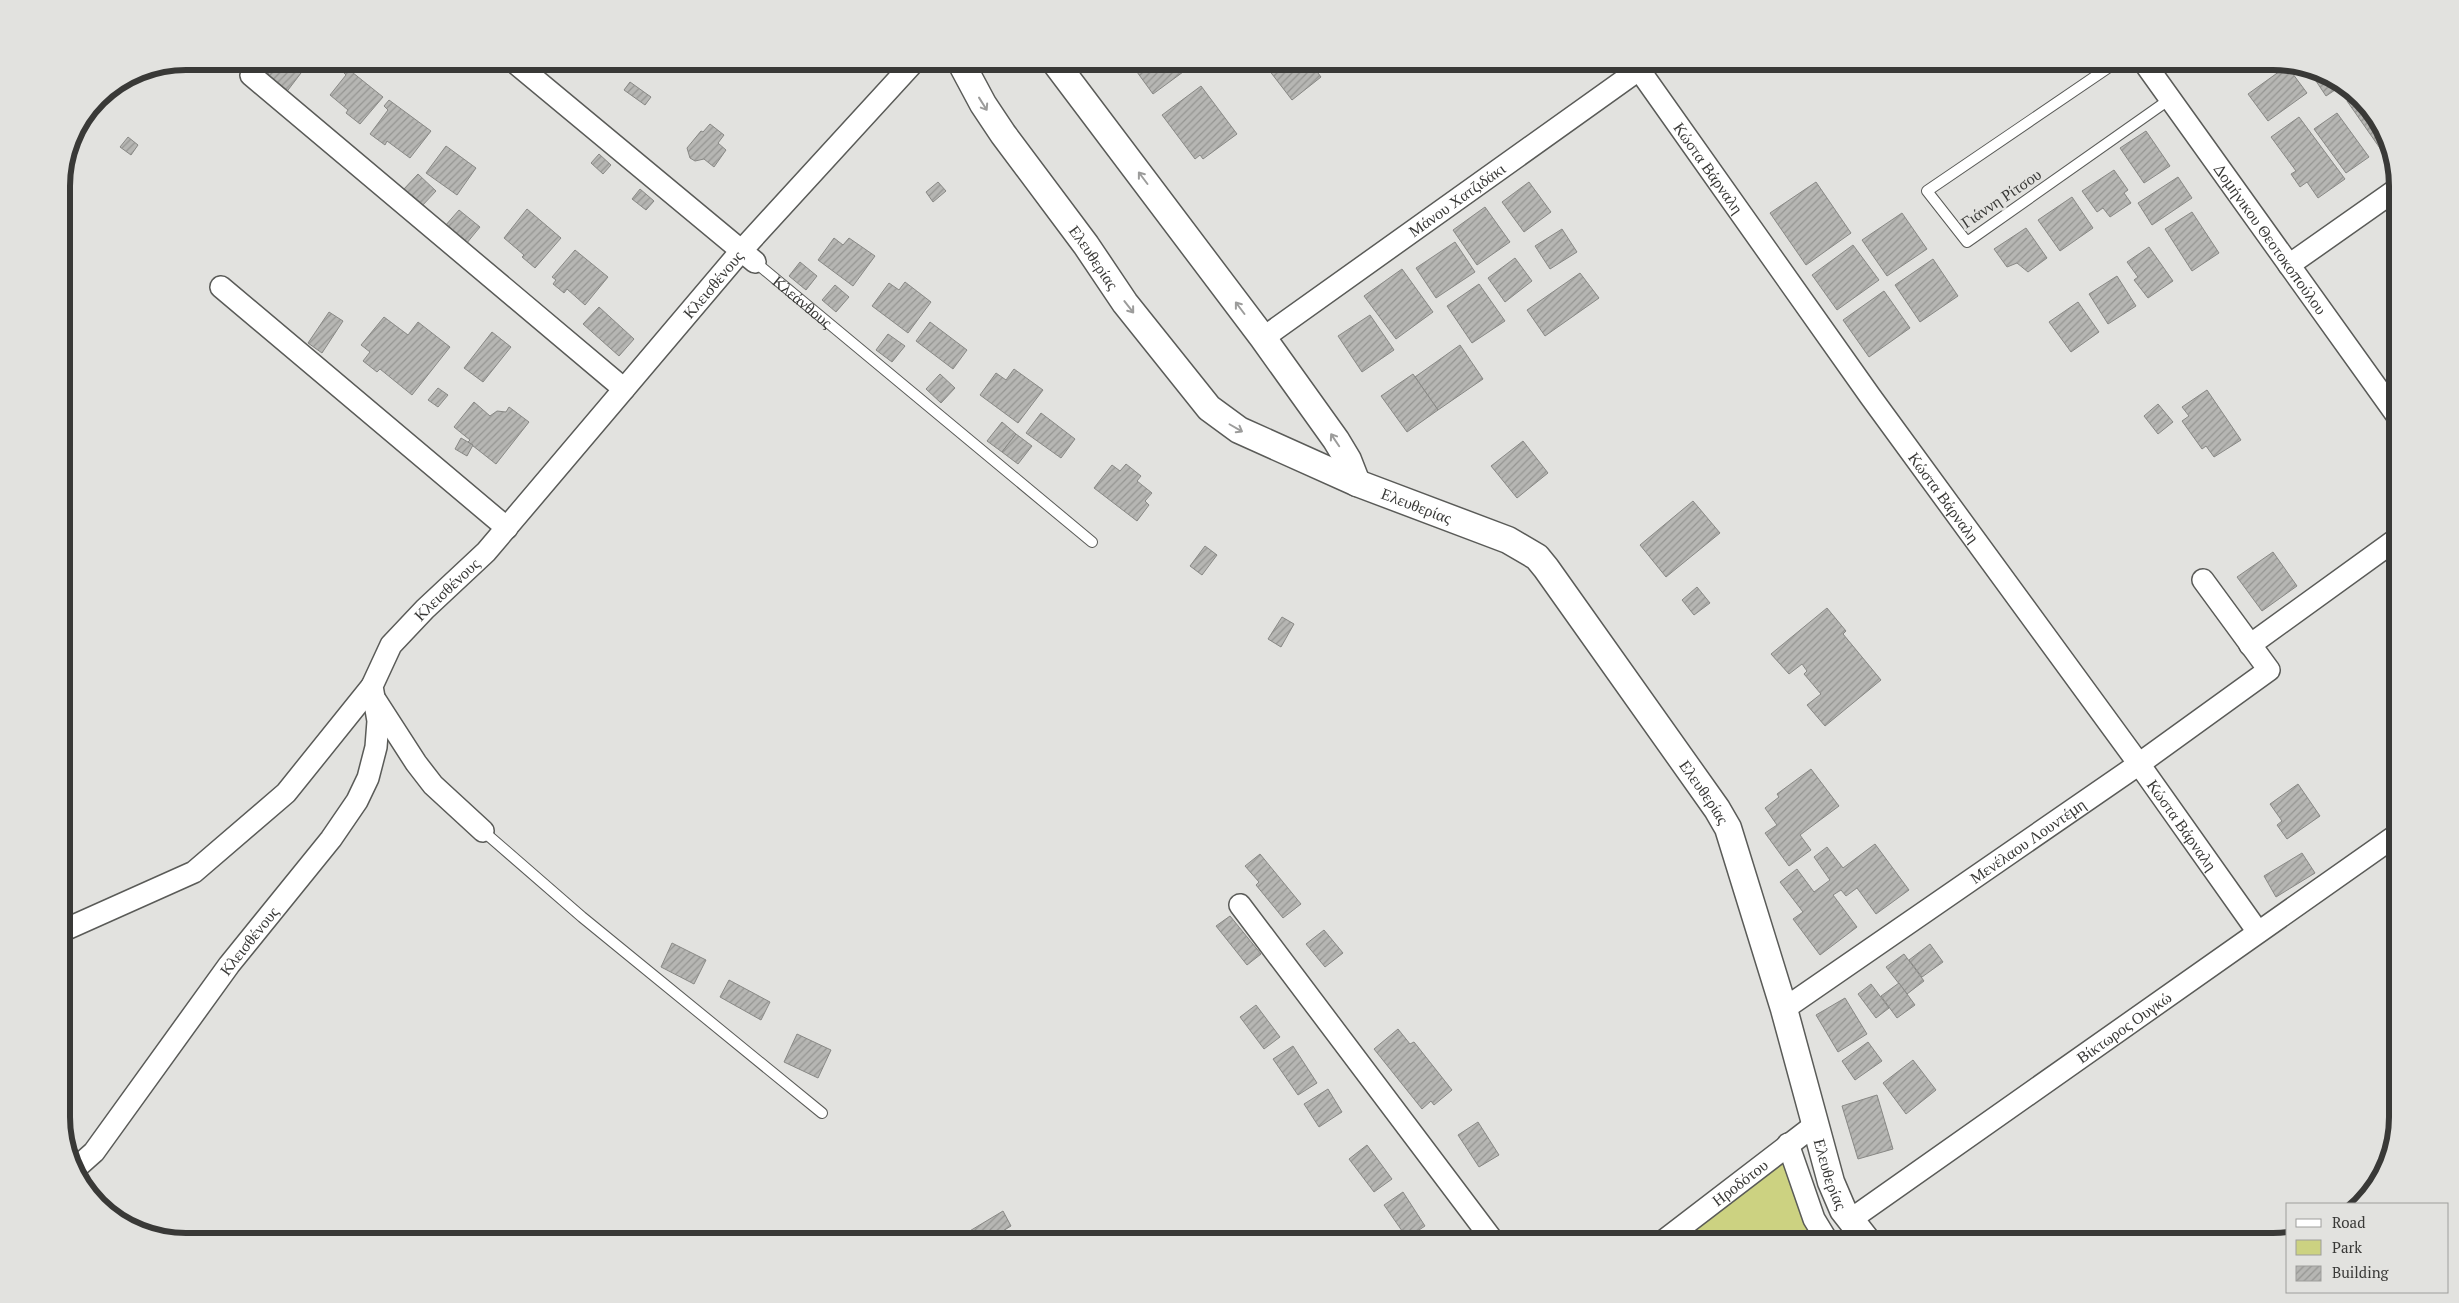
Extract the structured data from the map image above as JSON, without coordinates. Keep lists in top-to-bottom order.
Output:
{
  "streets": {
    "street": [
      "Κώστα Βάρναλη",
      "Μάνου Χατζιδάκι",
      "Δομήνικου Θεοτοκοπούλου",
      "Ελευθερίας",
      "Κλεισθένους",
      "Κλεάνθους",
      "Μενέλαου Λουντέμη",
      "Βίκτωρος Ουγκώ",
      "Ηροδότου"
    ],
    "lane": ["Γιάννη Ρίτσου"]
  },
  "crossings": [
    ["Κώστα Βάρναλη", "Μενέλαου Λουντέμη"],
    ["Κώστα Βάρναλη", "Βίκτωρος Ουγκώ"],
    ["Γιάννη Ρίτσου", "Δομήνικου Θεοτοκοπούλου"],
    ["Ελευθερίας", "Μενέλαου Λουντέμη"],
    ["Ελευθερίας", "Βίκτωρος Ουγκώ"],
    ["Ελευθερίας", "Ηροδότου"],
    ["Κλεισθένους", "Κλεάνθους"]
  ],
  "legend": ["Road", "Park", "Building"]
}
